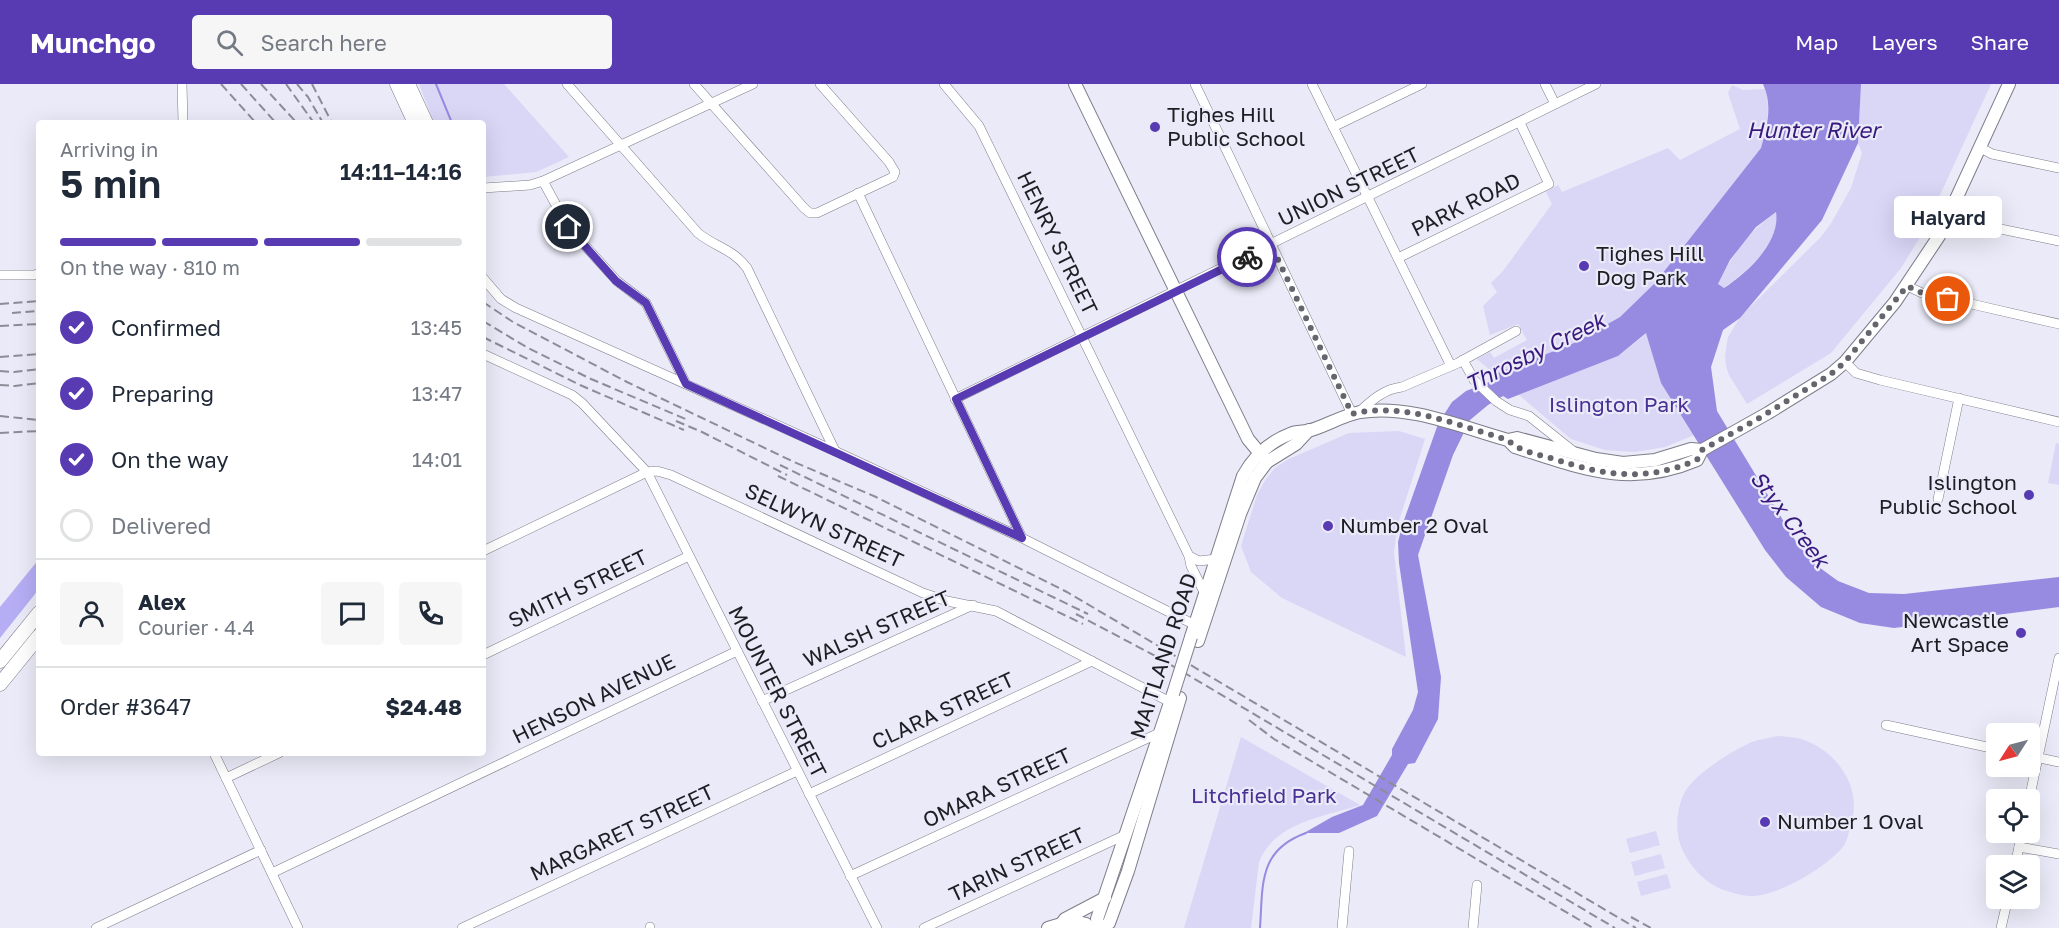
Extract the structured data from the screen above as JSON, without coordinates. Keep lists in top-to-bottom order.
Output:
{
  "streets": {
    "main road": ["MAITLAND ROAD"],
    "street": [
      "UNION STREET",
      "PARK ROAD",
      "HENRY STREET",
      "SELWYN STREET",
      "SMITH STREET",
      "WALSH STREET",
      "MOUNTER STREET",
      "HENSON AVENUE",
      "CLARA STREET",
      "OMARA STREET",
      "MARGARET STREET",
      "TARIN STREET"
    ]
  },
  "crossings": [
    ["UNION STREET", "PARK ROAD"],
    ["UNION STREET", "HENRY STREET"],
    ["HENRY STREET", "MAITLAND ROAD"],
    ["SELWYN STREET", "WALSH STREET"],
    ["SELWYN STREET", "MAITLAND ROAD"],
    ["SELWYN STREET", "MOUNTER STREET"],
    ["SELWYN STREET", "CLARA STREET"],
    ["SMITH STREET", "MOUNTER STREET"],
    ["WALSH STREET", "MOUNTER STREET"],
    ["MAITLAND ROAD", "OMARA STREET"],
    ["MAITLAND ROAD", "TARIN STREET"],
    ["MOUNTER STREET", "HENSON AVENUE"],
    ["MOUNTER STREET", "CLARA STREET"],
    ["MOUNTER STREET", "OMARA STREET"],
    ["MOUNTER STREET", "MARGARET STREET"]
  ],
  "water": ["Hunter River", "Throsby Creek", "Styx Creek"],
  "parks": ["Islington Park", "Litchfield Park"],
  "places": [
    "Tighes Hill Public School",
    "Tighes Hill Dog Park",
    "Halyard",
    "Islington Public School",
    "Number 2 Oval",
    "Newcastle Art Space",
    "Number 1 Oval"
  ],
  "north": "bottom left",
  "page": {
    "header": "Munchgo",
    "search": "Search here",
    "nav": ["Map", "Layers", "Share"],
    "heading": ["5 min", "Arriving in", "14:11–14:16"],
    "panel": [
      "Alex",
      "Courier · 4.4",
      "Order #3647",
      "$24.48"
    ],
    "bubble": "Halyard",
    "bar": "On the way · 810 m",
    "list": [
      ["Confirmed", "13:45"],
      ["Preparing", "13:47"],
      ["On the way", "14:01"],
      "Delivered"
    ]
  }
}
